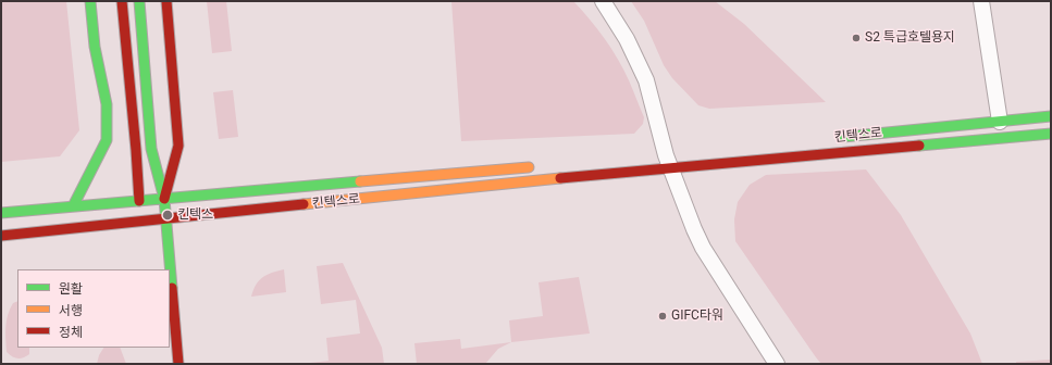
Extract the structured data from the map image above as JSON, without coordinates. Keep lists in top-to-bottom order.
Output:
{
  "streets": {
    "main road": ["킨텍스로"]
  },
  "places": ["S2 특급호텔용지", "킨텍스", "GIFC타워"],
  "legend": ["원활", "서행", "정체"]
}
